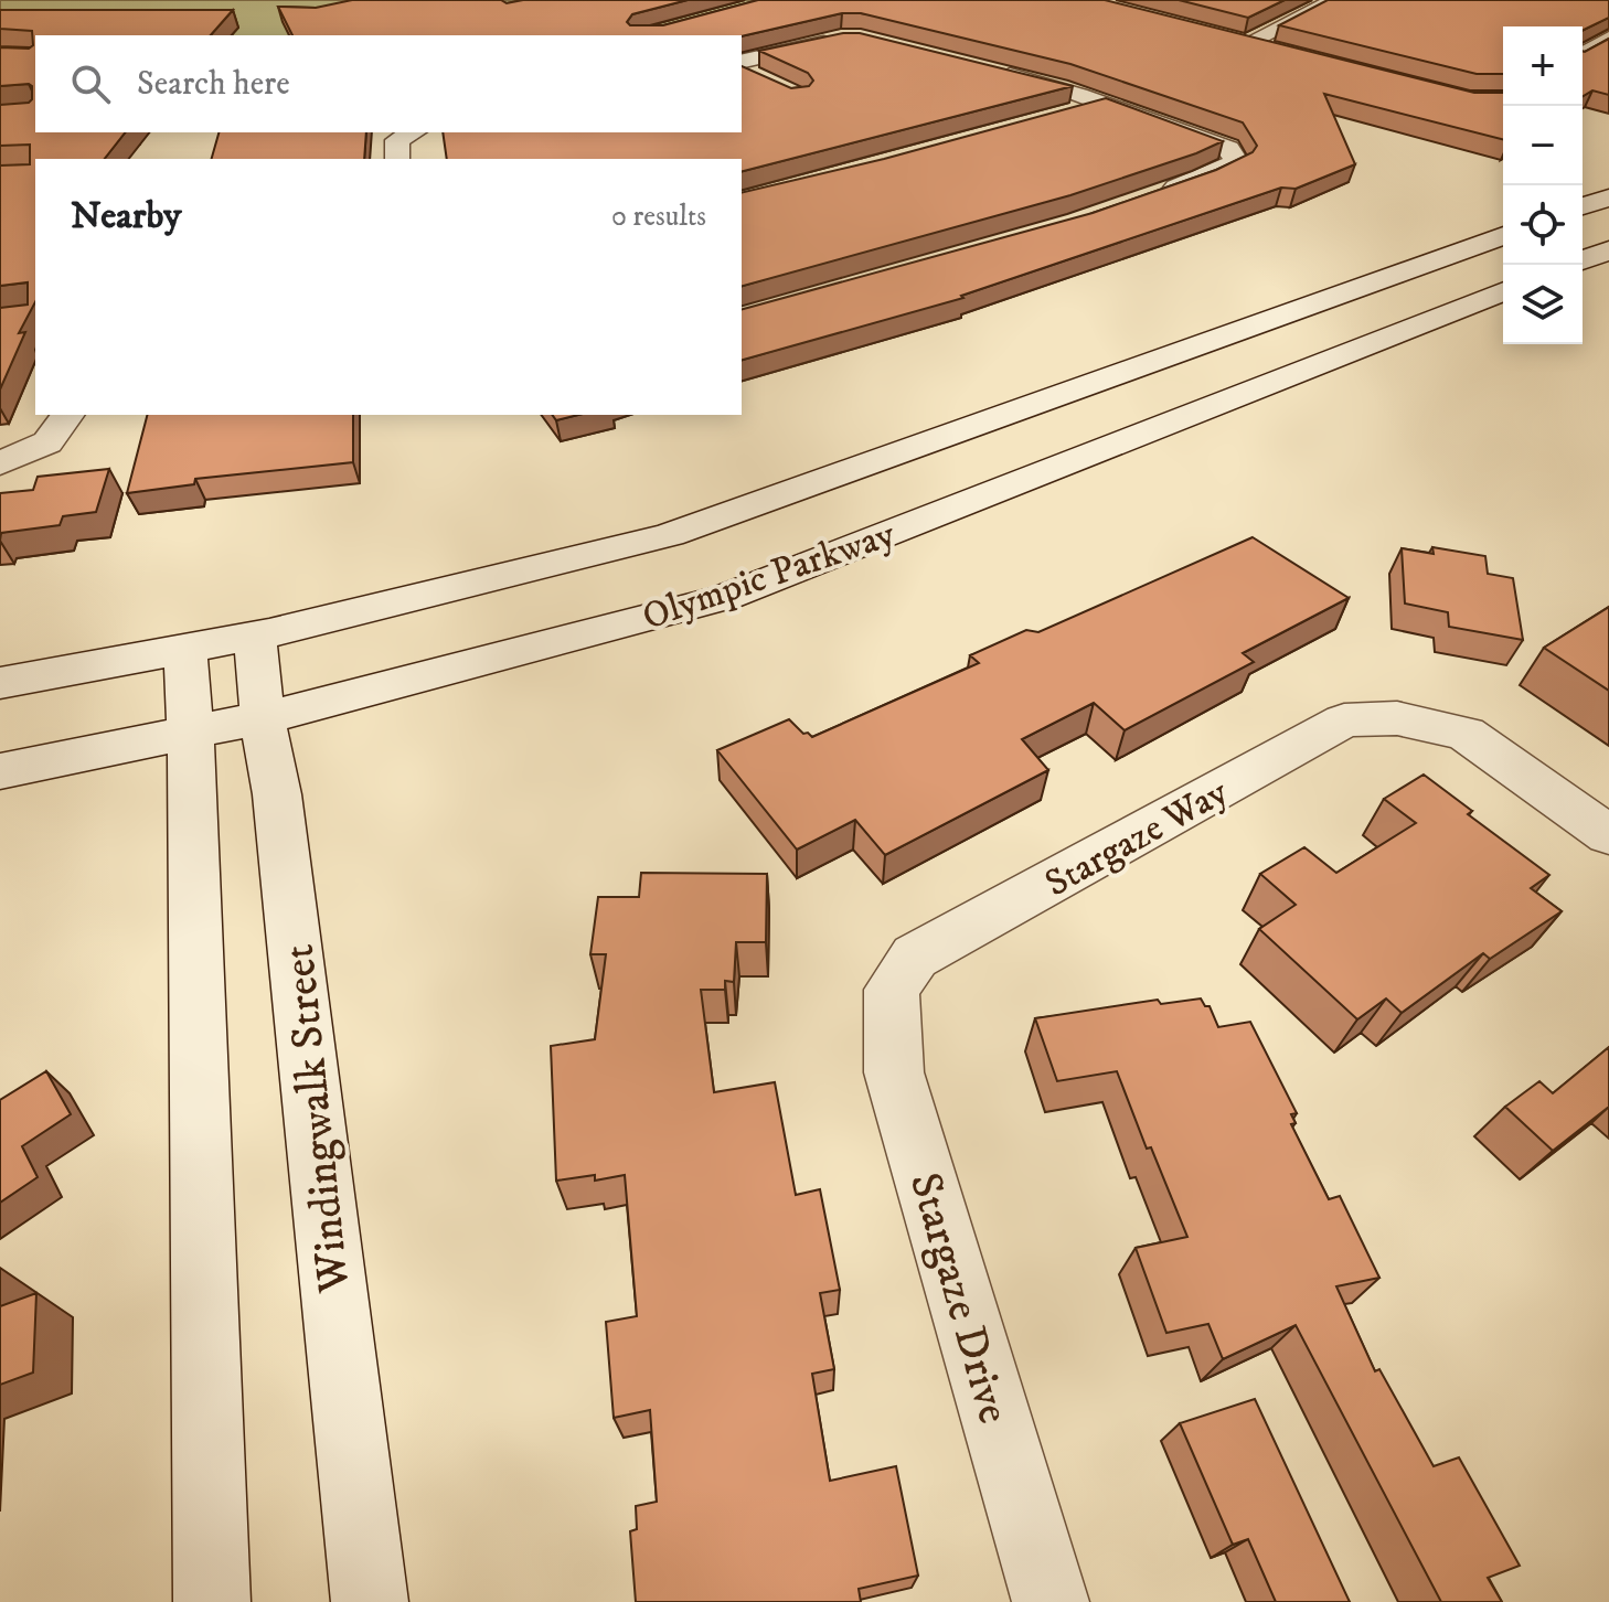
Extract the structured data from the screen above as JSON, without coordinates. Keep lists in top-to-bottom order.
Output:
{
  "streets": {
    "street": [
      "Olympic Parkway",
      "Stargaze Way",
      "Windingwalk Street",
      "Stargaze Drive"
    ]
  },
  "crossings": [
    ["Olympic Parkway", "Windingwalk Street"],
    ["Stargaze Way", "Stargaze Drive"]
  ],
  "page": {
    "map_buttons": ["+", "−"],
    "search": "Search here",
    "heading": ["Nearby", "0 results"]
  }
}
